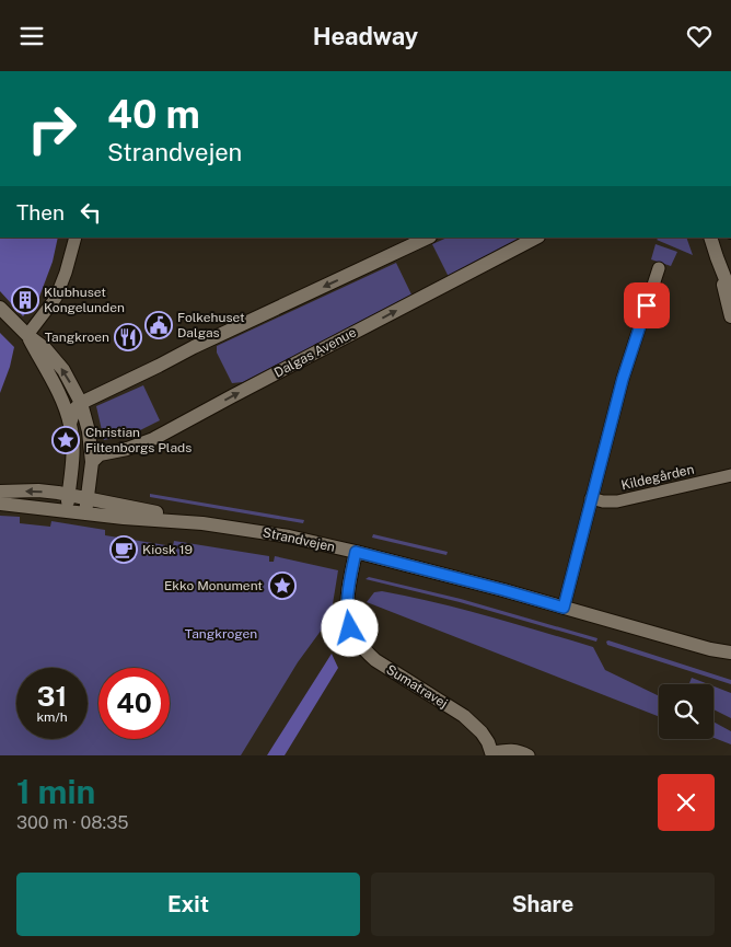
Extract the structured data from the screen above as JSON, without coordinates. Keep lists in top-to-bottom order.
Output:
{
  "streets": {
    "street": [
      "Dalgas Avenue",
      "Kildegården",
      "Strandvejen",
      "Sumatravej"
    ]
  },
  "crossings": [
    ["Strandvejen", "Sumatravej"]
  ],
  "parks": ["Tangkrogen"],
  "places": {
    "building": ["Klubhuset Kongelunden"],
    "public building": ["Folkehuset Dalgas"],
    "restaurant": ["Tangkroen"],
    "place": ["Christian Filtenborgs Plads", "Ekko Monument"],
    "cafe": ["Kiosk 19"]
  },
  "page": {
    "header": "Headway",
    "turn": ["40 m", "Strandvejen"],
    "then": "Then",
    "speed": "31 km/h",
    "limit": "40",
    "heading": ["1 min", "300 m · 08:35"],
    "buttons": ["Exit", "Share"]
  }
}
